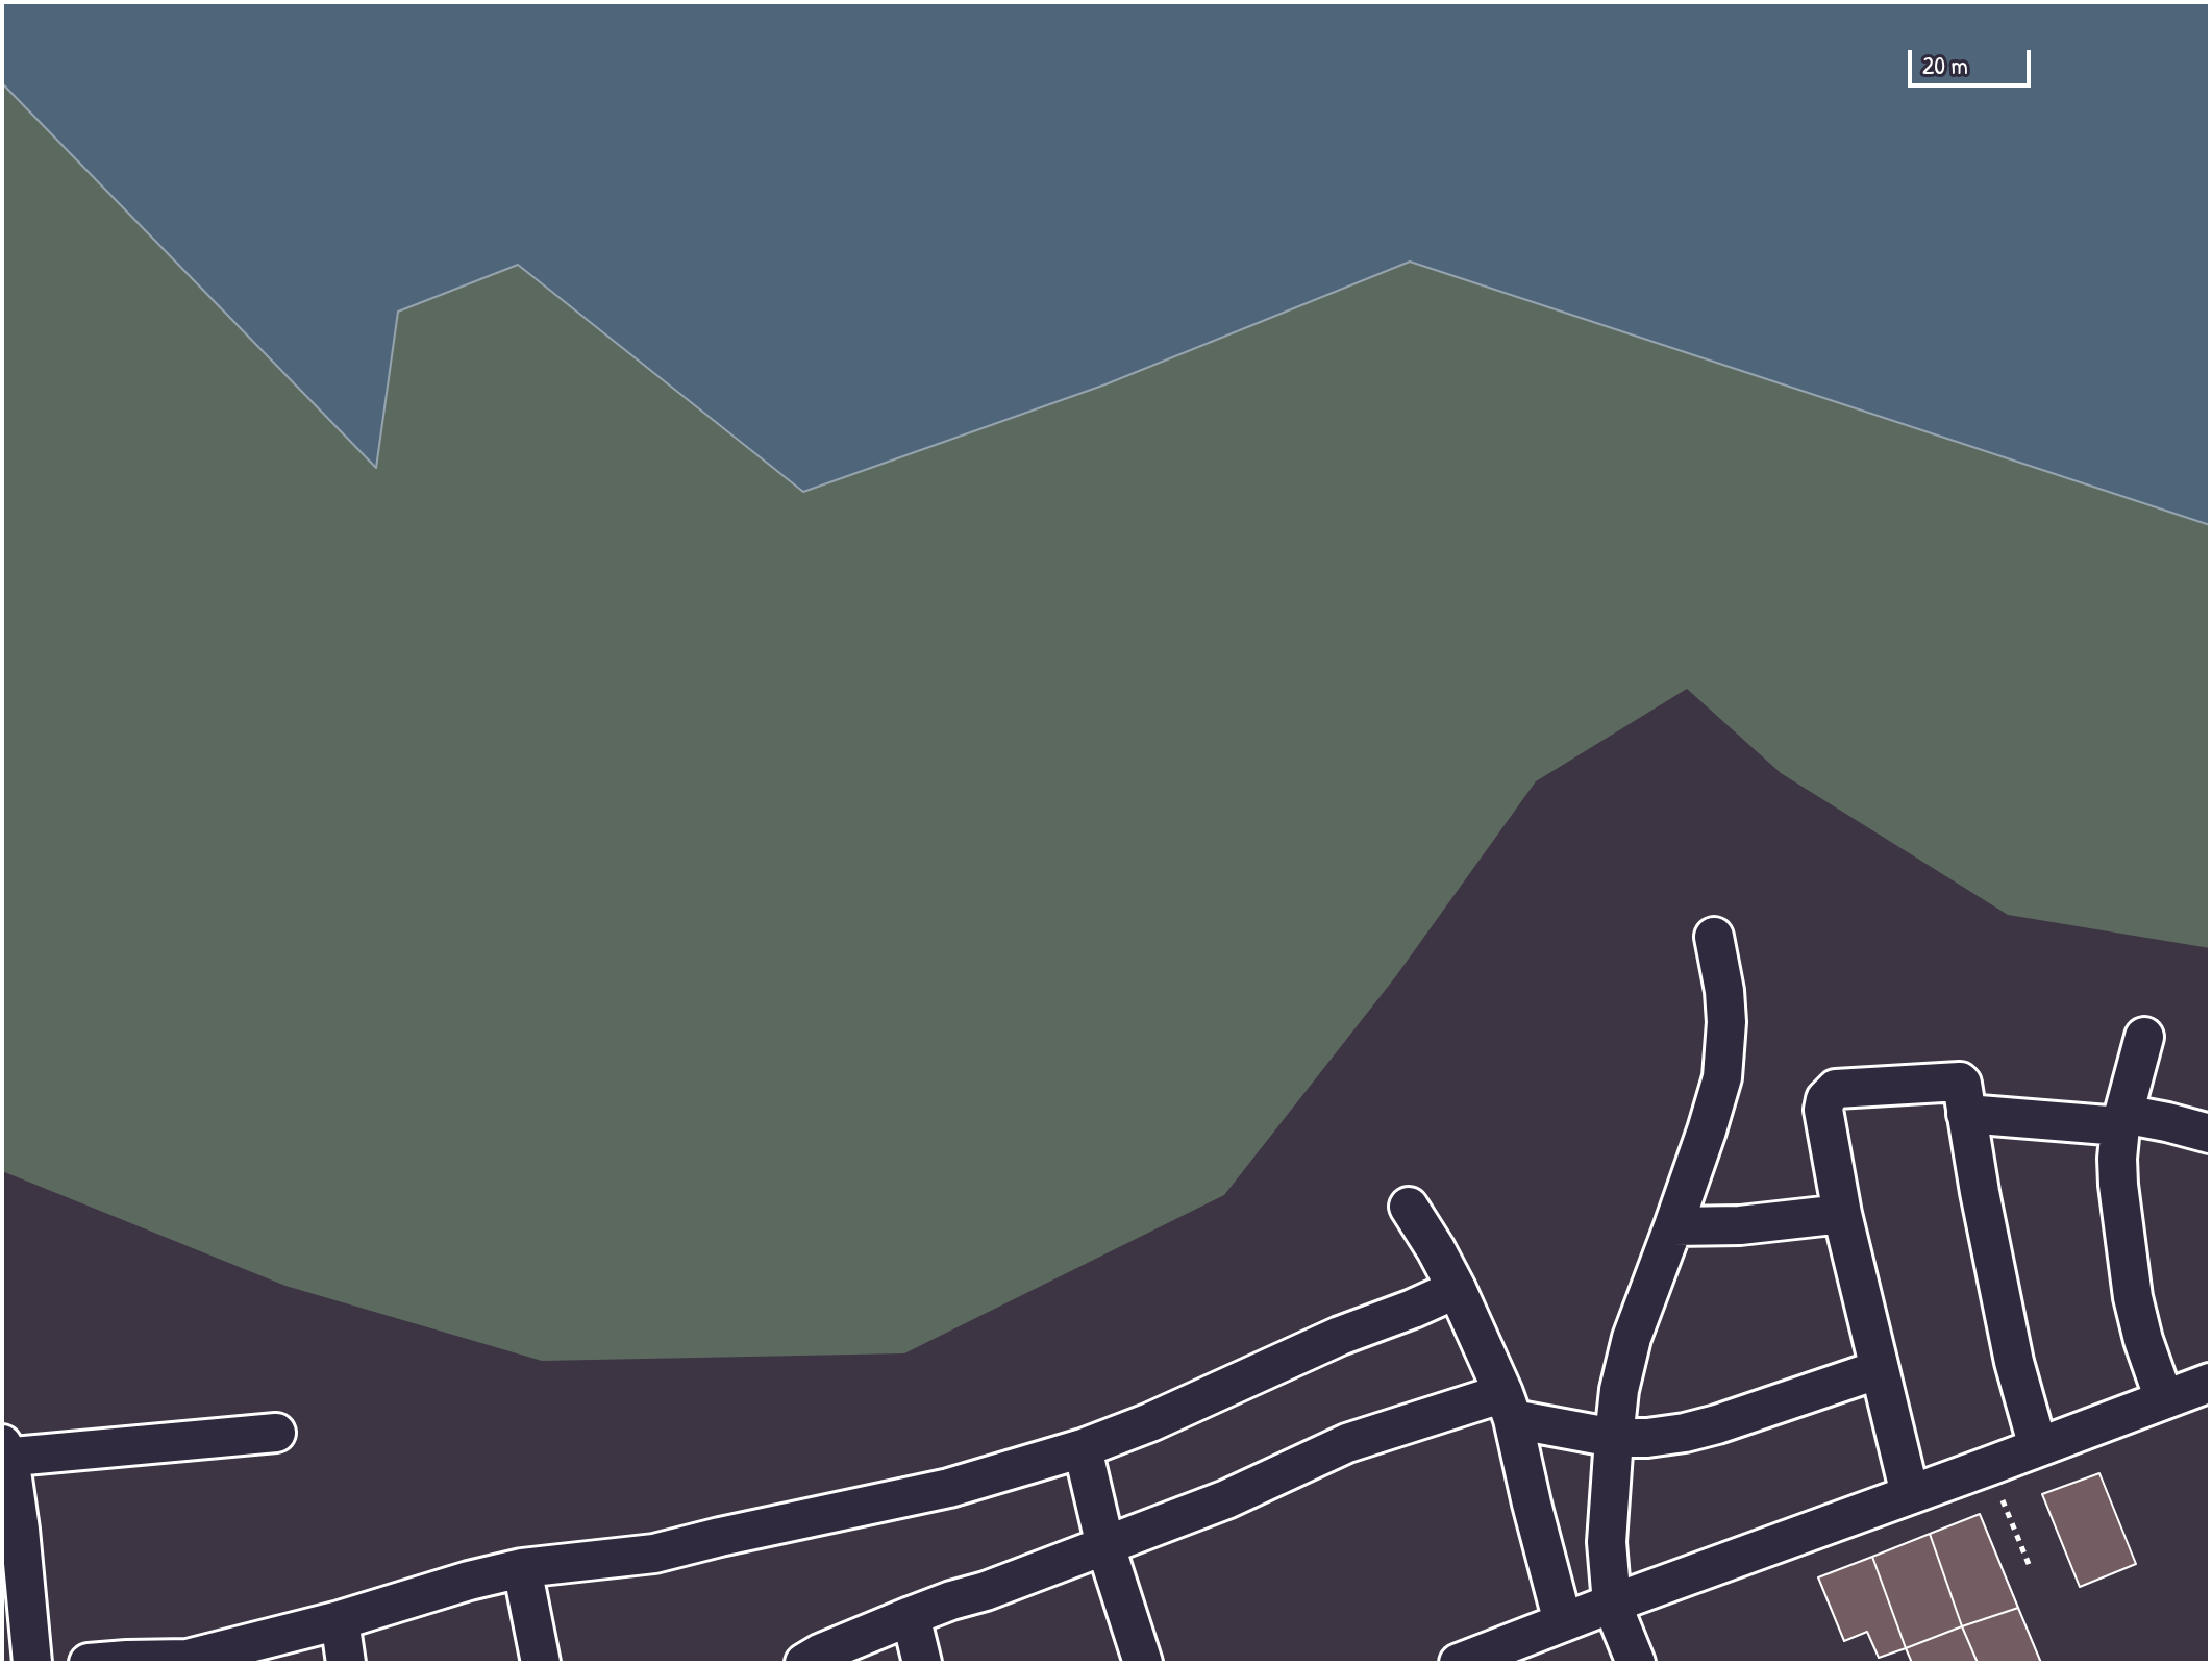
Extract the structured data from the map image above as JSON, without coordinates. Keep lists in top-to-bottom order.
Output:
{
  "scale_bar": "20 m"
}
